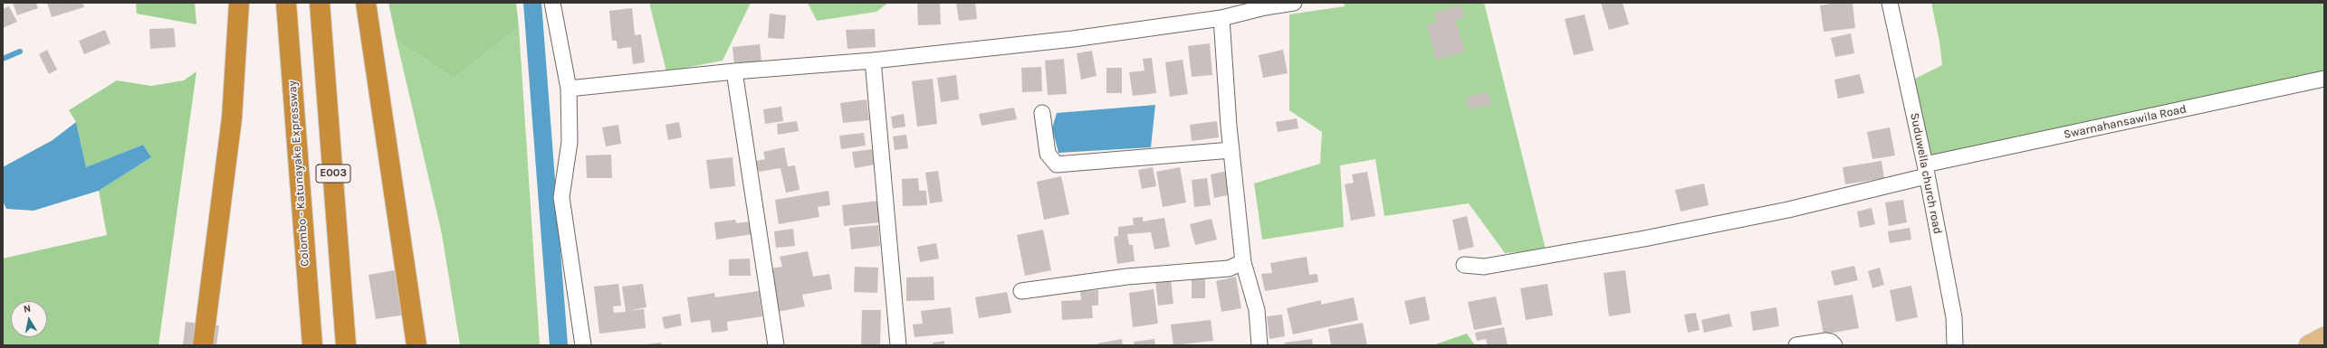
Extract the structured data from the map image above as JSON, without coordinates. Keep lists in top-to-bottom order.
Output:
{
  "streets": {
    "highway": ["Colombo - Katunayake Expressway", "E003"],
    "street": ["Swarnahansawila Road", "Suduwella church road"]
  },
  "crossings": [
    ["Swarnahansawila Road", "Suduwella church road"]
  ],
  "north": "top"
}
